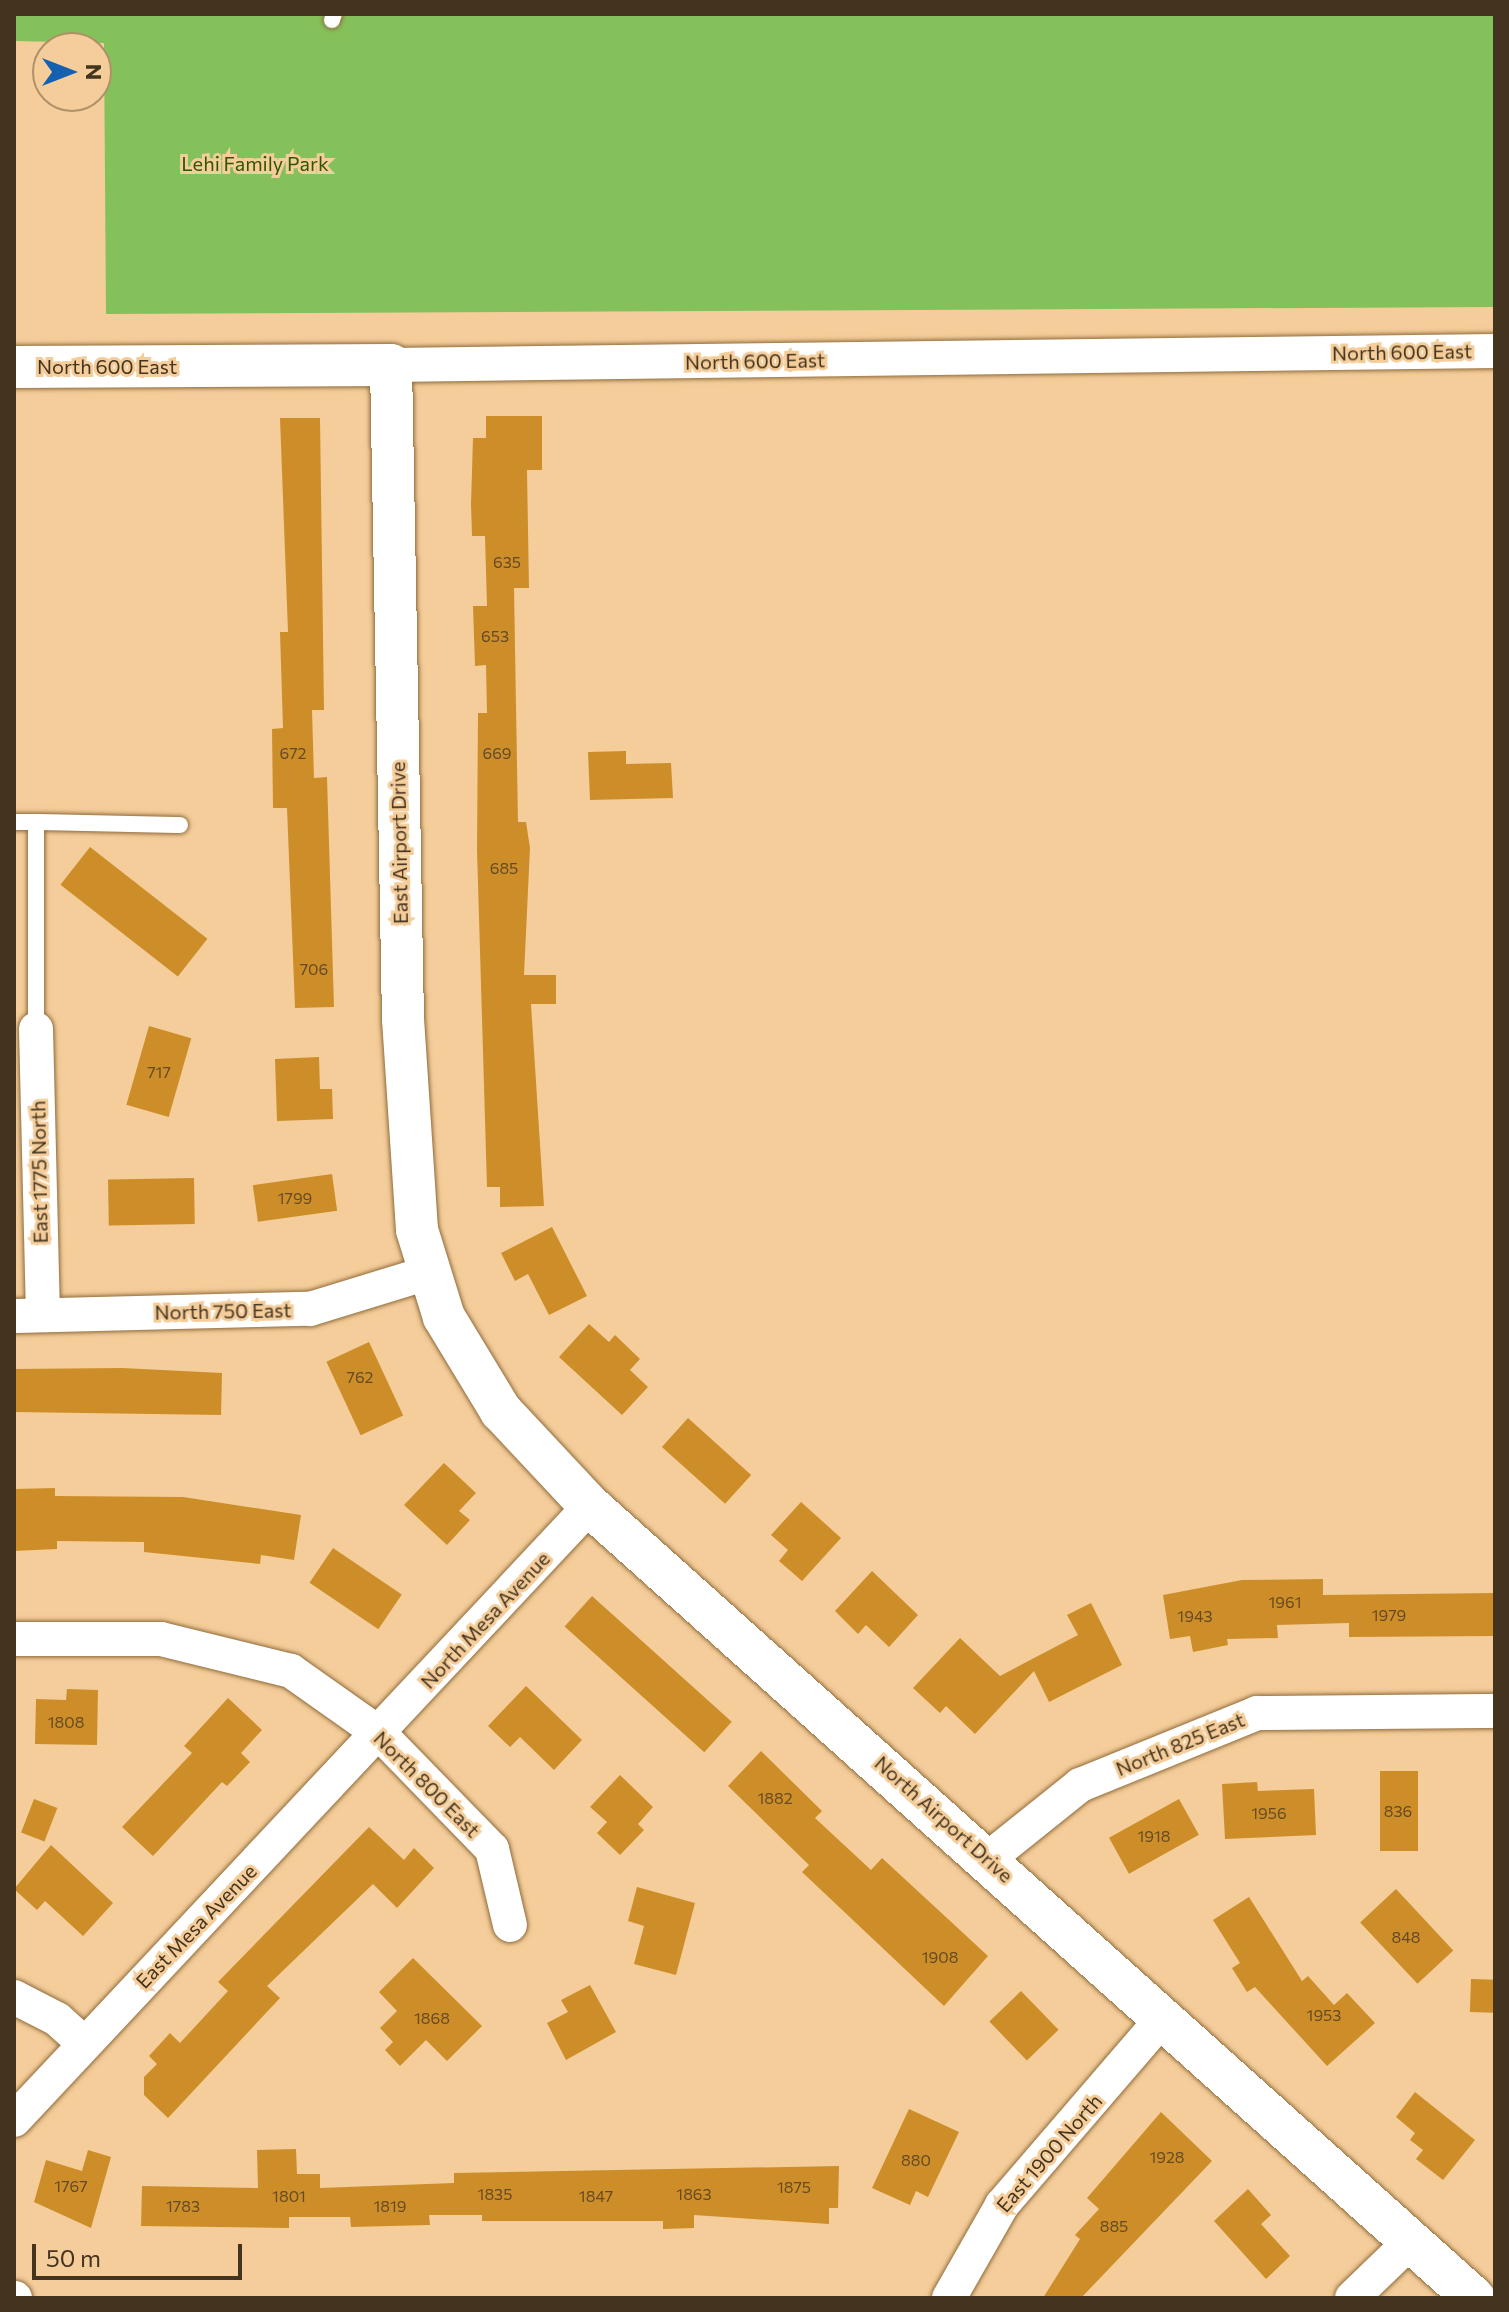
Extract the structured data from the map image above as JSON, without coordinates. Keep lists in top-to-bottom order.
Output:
{
  "streets": {
    "street": [
      "North 600 East",
      "East Airport Drive",
      "East 1775 North",
      "North 750 East",
      "North Mesa Avenue",
      "North 825 East",
      "North 800 East",
      "North Airport Drive",
      "East Mesa Avenue",
      "East 1900 North"
    ]
  },
  "crossings": [
    ["North 600 East", "East Airport Drive"],
    ["East Airport Drive", "North 750 East"],
    ["East Airport Drive", "North Airport Drive"],
    ["East 1775 North", "North 750 East"],
    ["North Mesa Avenue", "North 800 East"],
    ["North Mesa Avenue", "North Airport Drive"],
    ["North Mesa Avenue", "East Mesa Avenue"],
    ["North 825 East", "North Airport Drive"],
    ["North 800 East", "East Mesa Avenue"],
    ["North Airport Drive", "East 1900 North"]
  ],
  "parks": ["Lehi Family Park"],
  "house_numbers": [
    "635",
    "653",
    "672",
    "669",
    "685",
    "706",
    "717",
    "1799",
    "762",
    "1961",
    "1979",
    "1943",
    "1808",
    "1882",
    "836",
    "1956",
    "1918",
    "848",
    "1908",
    "1953",
    "1868",
    "1928",
    "880",
    "1767",
    "1875",
    "1835",
    "1863",
    "1801",
    "1847",
    "1783",
    "1819",
    "885"
  ],
  "scale_bar": "50 m",
  "north": "right"
}
